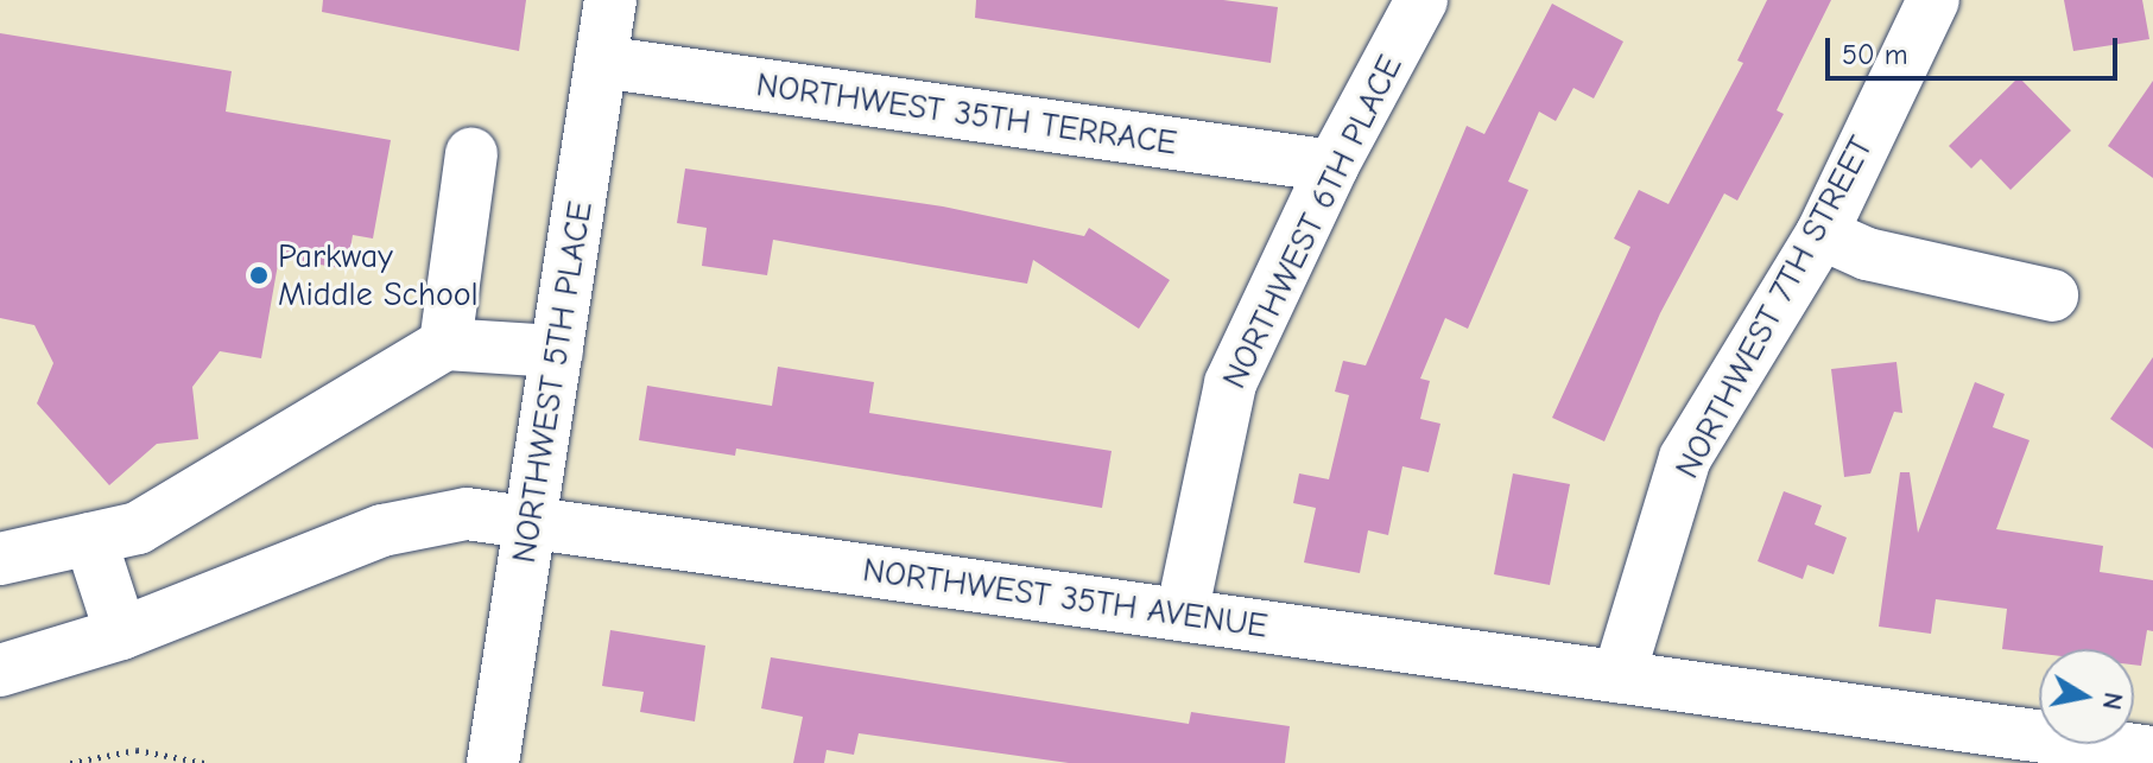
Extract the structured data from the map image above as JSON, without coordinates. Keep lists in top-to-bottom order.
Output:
{
  "streets": {
    "street": [
      "NORTHWEST 35TH TERRACE",
      "NORTHWEST 6TH PLACE",
      "NORTHWEST 7TH STREET",
      "NORTHWEST 5TH PLACE",
      "NORTHWEST 35TH AVENUE"
    ]
  },
  "crossings": [
    ["NORTHWEST 35TH TERRACE", "NORTHWEST 6TH PLACE"],
    ["NORTHWEST 35TH TERRACE", "NORTHWEST 5TH PLACE"],
    ["NORTHWEST 6TH PLACE", "NORTHWEST 35TH AVENUE"],
    ["NORTHWEST 7TH STREET", "NORTHWEST 35TH AVENUE"],
    ["NORTHWEST 5TH PLACE", "NORTHWEST 35TH AVENUE"]
  ],
  "places": ["Parkway Middle School"],
  "scale_bar": "50 m",
  "north": "right"
}
